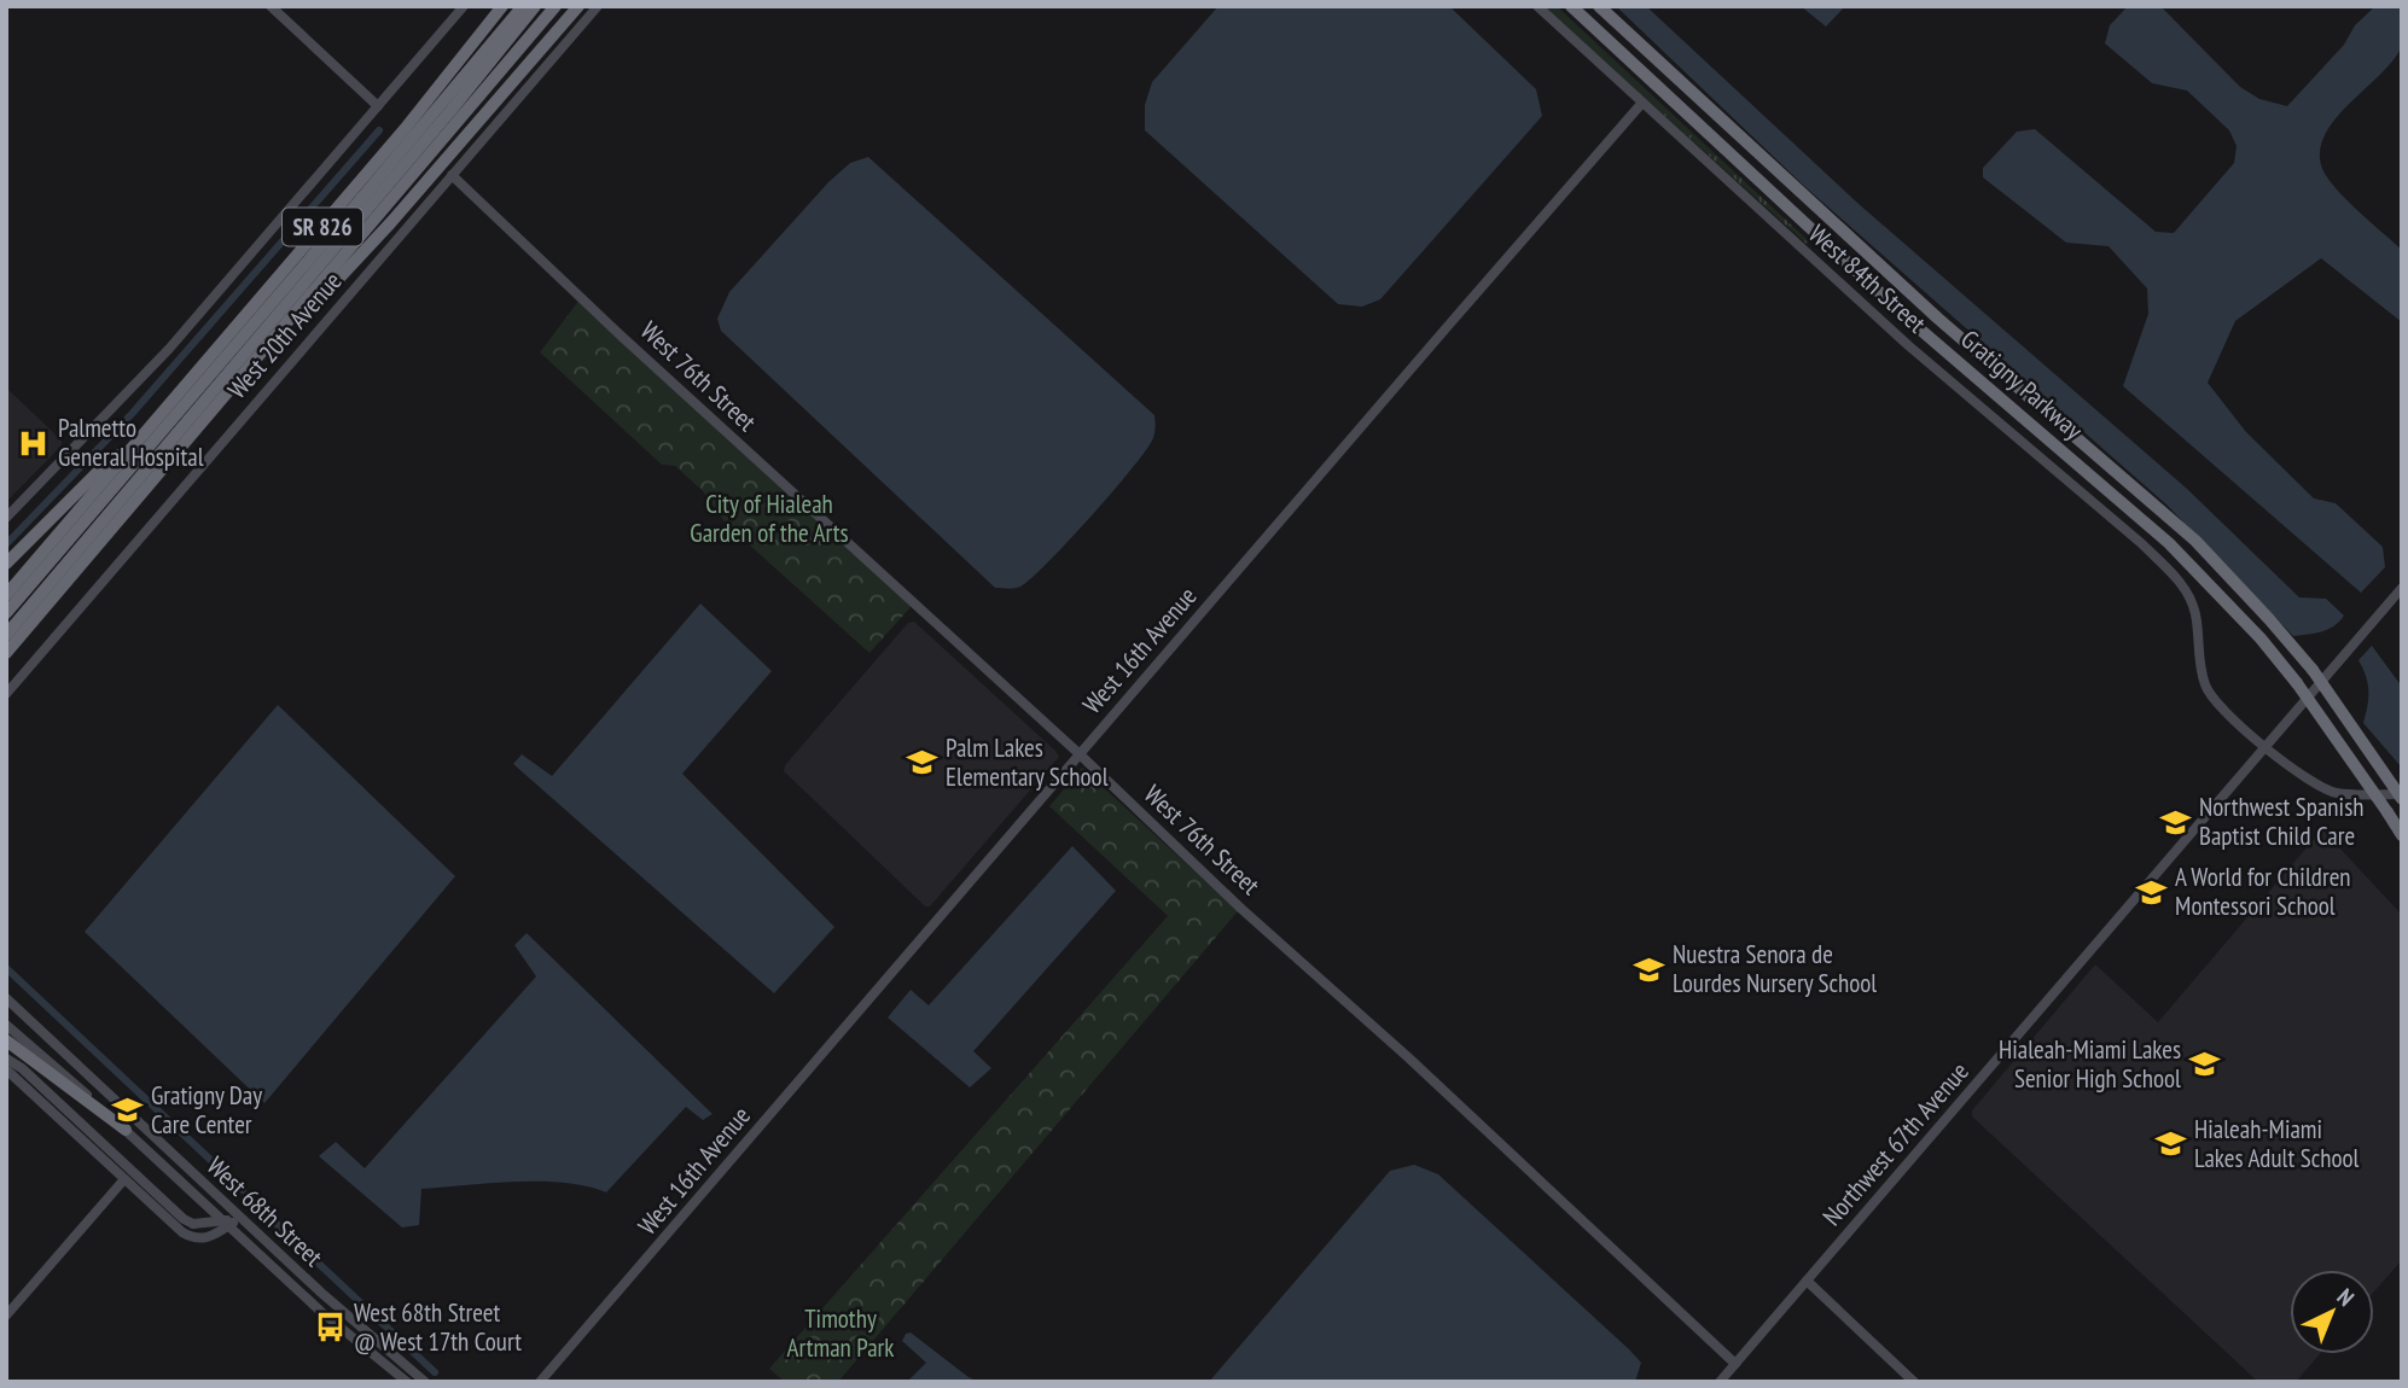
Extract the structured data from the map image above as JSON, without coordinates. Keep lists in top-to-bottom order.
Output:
{
  "streets": {
    "highway": ["SR 826", "Gratigny Parkway"],
    "street": [
      "West 84th Street",
      "West 20th Avenue",
      "West 76th Street",
      "West 16th Avenue",
      "Northwest 67th Avenue",
      "West 68th Street"
    ]
  },
  "crossings": [
    ["West 84th Street", "Gratigny Parkway"],
    ["West 84th Street", "West 16th Avenue"],
    ["West 84th Street", "Northwest 67th Avenue"],
    ["West 20th Avenue", "West 76th Street"],
    ["West 76th Street", "West 16th Avenue"],
    ["West 76th Street", "Northwest 67th Avenue"]
  ],
  "parks": ["City of Hialeah Garden of the Arts", "Timothy Artman Park"],
  "places": {
    "hospital": ["Palmetto General Hospital"],
    "school or university": [
      "Palm Lakes Elementary School",
      "Northwest Spanish Baptist Child Care",
      "A World for Children Montessori School",
      "Nuestra Senora de Lourdes Nursery School",
      "Hialeah-Miami Lakes Senior High School",
      "Gratigny Day Care Center",
      "Hialeah-Miami Lakes Adult School"
    ],
    "bus stop": ["West 68th Street @ West 17th Court"]
  },
  "north": "top right"
}
